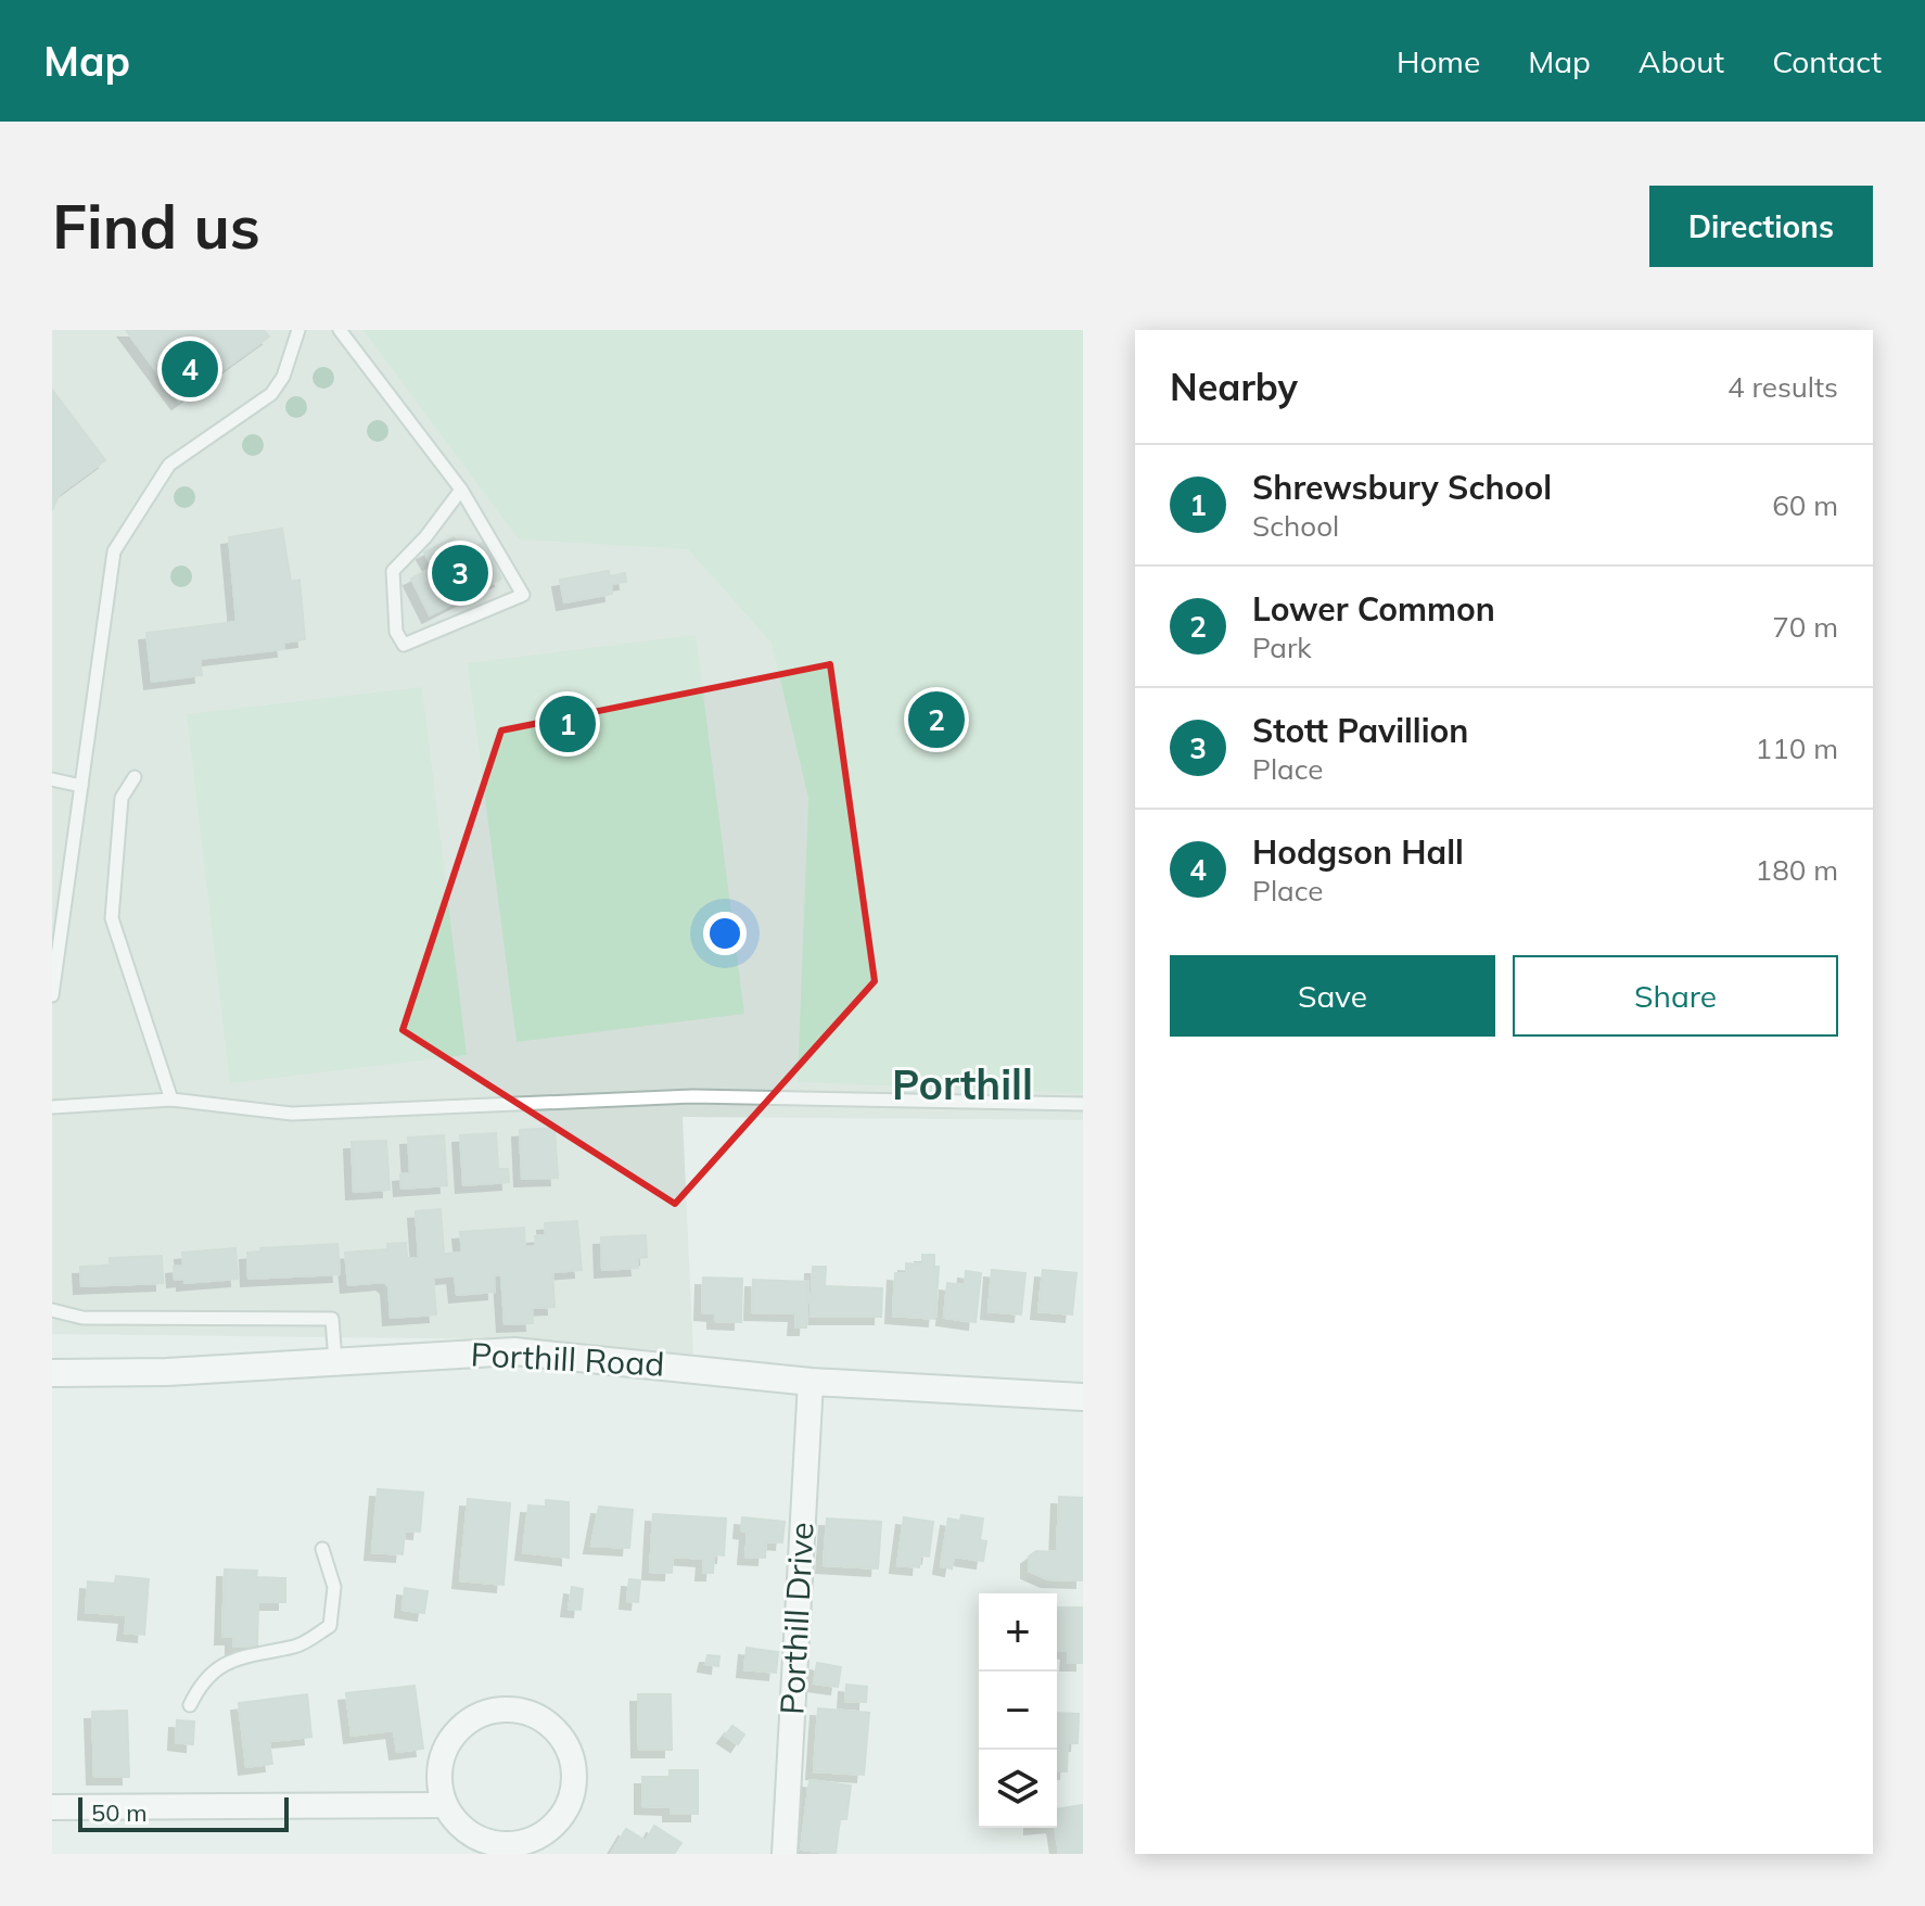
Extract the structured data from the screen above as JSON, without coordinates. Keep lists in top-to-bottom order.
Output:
{
  "streets": {
    "street": ["Porthill Road", "Porthill Drive"]
  },
  "crossings": [
    ["Porthill Road", "Porthill Drive"]
  ],
  "districts": ["Porthill"],
  "scale_bar": "50 m",
  "page": {
    "header": "Map",
    "nav": [
      "Home",
      "Map",
      "About",
      "Contact"
    ],
    "buttons": [
      "Directions",
      ["Save", "Share"]
    ],
    "title": "Find us",
    "heading": ["Nearby", "4 results"],
    "pins": [
      "4",
      "3",
      "2",
      "1"
    ],
    "list": [
      {
        "mark": "1",
        "name": "Shrewsbury School",
        "note": "School",
        "value": "60 m"
      },
      {
        "mark": "2",
        "name": "Lower Common",
        "note": "Park",
        "value": "70 m"
      },
      {
        "mark": "3",
        "name": "Stott Pavillion",
        "note": "Place",
        "value": "110 m"
      },
      {
        "mark": "4",
        "name": "Hodgson Hall",
        "note": "Place",
        "value": "180 m"
      }
    ],
    "map_buttons": ["+", "−"],
    "scale": "50 m"
  }
}
